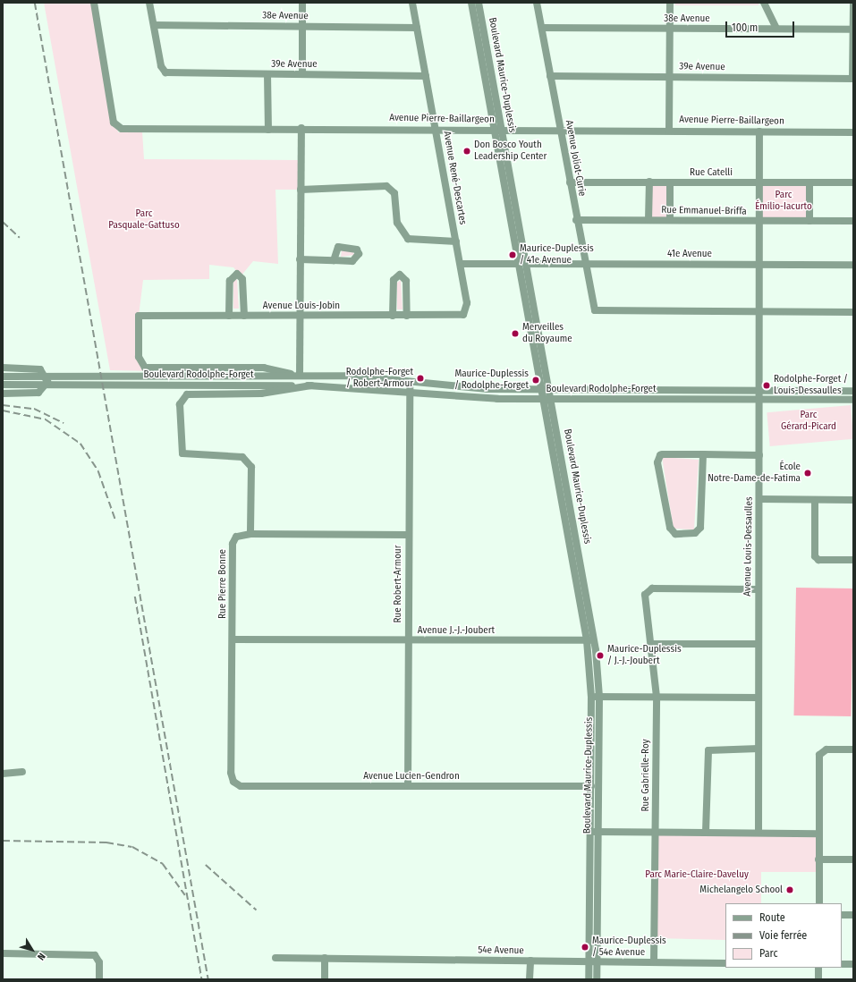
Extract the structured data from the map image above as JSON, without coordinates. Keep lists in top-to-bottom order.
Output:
{
  "streets": {
    "street": [
      "38e Avenue",
      "39e Avenue",
      "Boulevard Maurice-Duplessis",
      "Avenue Pierre-Baillargeon",
      "Avenue Joliot-Curie",
      "Rue Catelli",
      "Avenue René-Descartes",
      "Rue Emmanuel-Briffa",
      "41e Avenue",
      "Avenue Louis-Jobin",
      "Boulevard Rodolphe-Forget",
      "Avenue Louis-Dessaulles",
      "Rue Pierre Bonne",
      "Rue Robert-Armour",
      "Avenue J.-J.-Joubert",
      "Rue Gabrielle-Roy",
      "Avenue Lucien-Gendron",
      "54e Avenue"
    ]
  },
  "crossings": [
    ["38e Avenue", "39e Avenue"],
    ["38e Avenue", "Avenue Joliot-Curie"],
    ["38e Avenue", "Avenue René-Descartes"],
    ["39e Avenue", "Avenue Joliot-Curie"],
    ["39e Avenue", "Avenue René-Descartes"],
    ["Boulevard Maurice-Duplessis", "Avenue Pierre-Baillargeon"],
    ["Boulevard Maurice-Duplessis", "41e Avenue"],
    ["Boulevard Maurice-Duplessis", "Boulevard Rodolphe-Forget"],
    ["Boulevard Maurice-Duplessis", "Avenue J.-J.-Joubert"],
    ["Boulevard Maurice-Duplessis", "Avenue Lucien-Gendron"],
    ["Boulevard Maurice-Duplessis", "54e Avenue"],
    ["Avenue Pierre-Baillargeon", "Avenue Joliot-Curie"],
    ["Avenue Pierre-Baillargeon", "Avenue René-Descartes"],
    ["Avenue Pierre-Baillargeon", "Avenue Louis-Dessaulles"],
    ["Avenue Joliot-Curie", "Rue Catelli"],
    ["Avenue Joliot-Curie", "Rue Emmanuel-Briffa"],
    ["Avenue Joliot-Curie", "41e Avenue"],
    ["Avenue Joliot-Curie", "Avenue Louis-Dessaulles"],
    ["Rue Catelli", "Avenue Louis-Dessaulles"],
    ["Avenue René-Descartes", "Avenue Louis-Jobin"],
    ["Rue Emmanuel-Briffa", "Avenue Louis-Dessaulles"],
    ["41e Avenue", "Avenue Louis-Dessaulles"],
    ["Avenue Louis-Jobin", "Boulevard Rodolphe-Forget"],
    ["Boulevard Rodolphe-Forget", "Avenue Louis-Dessaulles"],
    ["Boulevard Rodolphe-Forget", "Rue Robert-Armour"],
    ["Avenue Louis-Dessaulles", "Rue Gabrielle-Roy"],
    ["Rue Pierre Bonne", "Avenue J.-J.-Joubert"],
    ["Rue Pierre Bonne", "Avenue Lucien-Gendron"],
    ["Rue Robert-Armour", "Avenue J.-J.-Joubert"],
    ["Rue Robert-Armour", "Avenue Lucien-Gendron"],
    ["Rue Gabrielle-Roy", "54e Avenue"]
  ],
  "parks": [
    "Parc Émilio-Iacurto",
    "Parc Pasquale-Gattuso",
    "Parc Gérard-Picard",
    "Parc Marie-Claire-Daveluy"
  ],
  "places": [
    "Don Bosco Youth Leadership Center",
    "Maurice-Duplessis / 41e Avenue",
    "Merveilles du Royaume",
    "Rodolphe-Forget / Robert-Armour",
    "Maurice-Duplessis / Rodolphe-Forget",
    "Rodolphe-Forget / Louis-Dessaulles",
    "École Notre-Dame-de-Fatima",
    "Maurice-Duplessis / J.-J.-Joubert",
    "Michelangelo School",
    "Maurice-Duplessis / 54e Avenue"
  ],
  "legend": ["Route", "Voie ferrée", "Parc"],
  "scale_bar": "100 m",
  "north": "bottom right"
}
